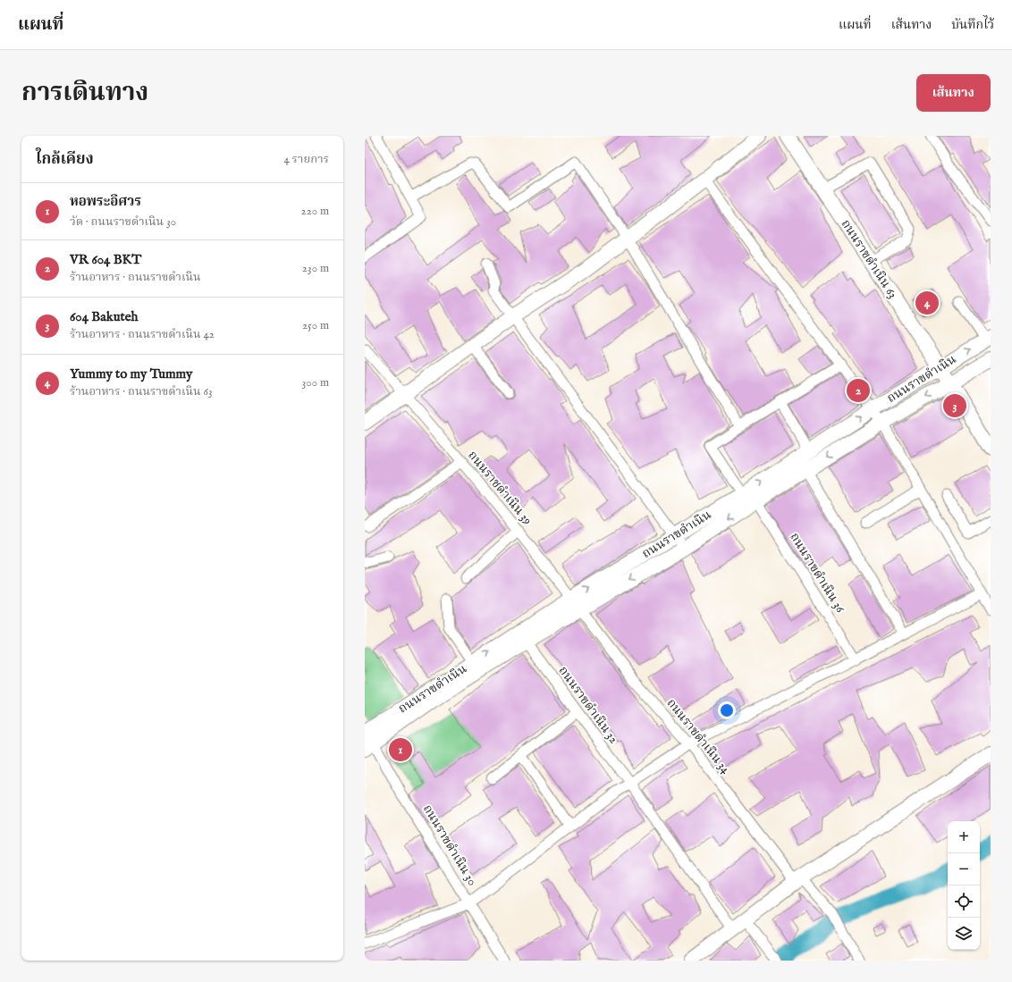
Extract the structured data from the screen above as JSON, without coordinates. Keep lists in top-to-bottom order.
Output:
{
  "streets": {
    "main road": ["ถนนราขดำเนิน 63", "ถนนราขดำเนิน"],
    "street": [
      "ถนนราชดำเนิน 39",
      "ถนนราขดำเนิน 36",
      "ถนนราขดำเนิน 32",
      "ถนนราชดำเนิน 34",
      "ถนนราขดำเนิน 30"
    ]
  },
  "crossings": [
    ["ถนนราขดำเนิน 63", "ถนนราขดำเนิน"],
    ["ถนนราขดำเนิน", "ถนนราชดำเนิน 39"],
    ["ถนนราขดำเนิน", "ถนนราขดำเนิน 36"],
    ["ถนนราขดำเนิน", "ถนนราขดำเนิน 32"],
    ["ถนนราขดำเนิน", "ถนนราชดำเนิน 34"],
    ["ถนนราขดำเนิน", "ถนนราขดำเนิน 30"],
    ["ถนนราชดำเนิน 39", "ถนนราชดำเนิน 34"]
  ],
  "page": {
    "header": "แผนที่",
    "nav": ["แผนที่", "เส้นทาง", "บันทึกไว้"],
    "title": "การเดินทาง",
    "buttons": "เส้นทาง",
    "heading": ["ใกล้เคียง", "4 รายการ"],
    "list": [
      {
        "mark": "1",
        "name": "หอพระอิศวร",
        "note": "วัด · ถนนราขดำเนิน 30",
        "value": "220 m"
      },
      {
        "mark": "2",
        "name": "VR 604 BKT",
        "note": "ร้านอาหาร · ถนนราขดำเนิน",
        "value": "230 m"
      },
      {
        "mark": "3",
        "name": "604 Bakuteh",
        "note": "ร้านอาหาร · ถนนราขดำเนิน 42",
        "value": "250 m"
      },
      {
        "mark": "4",
        "name": "Yummy to my Tummy",
        "note": "ร้านอาหาร · ถนนราขดำเนิน 63",
        "value": "300 m"
      }
    ],
    "pins": [
      "4",
      "2",
      "3",
      "1"
    ],
    "map_buttons": ["+", "−"]
  }
}
